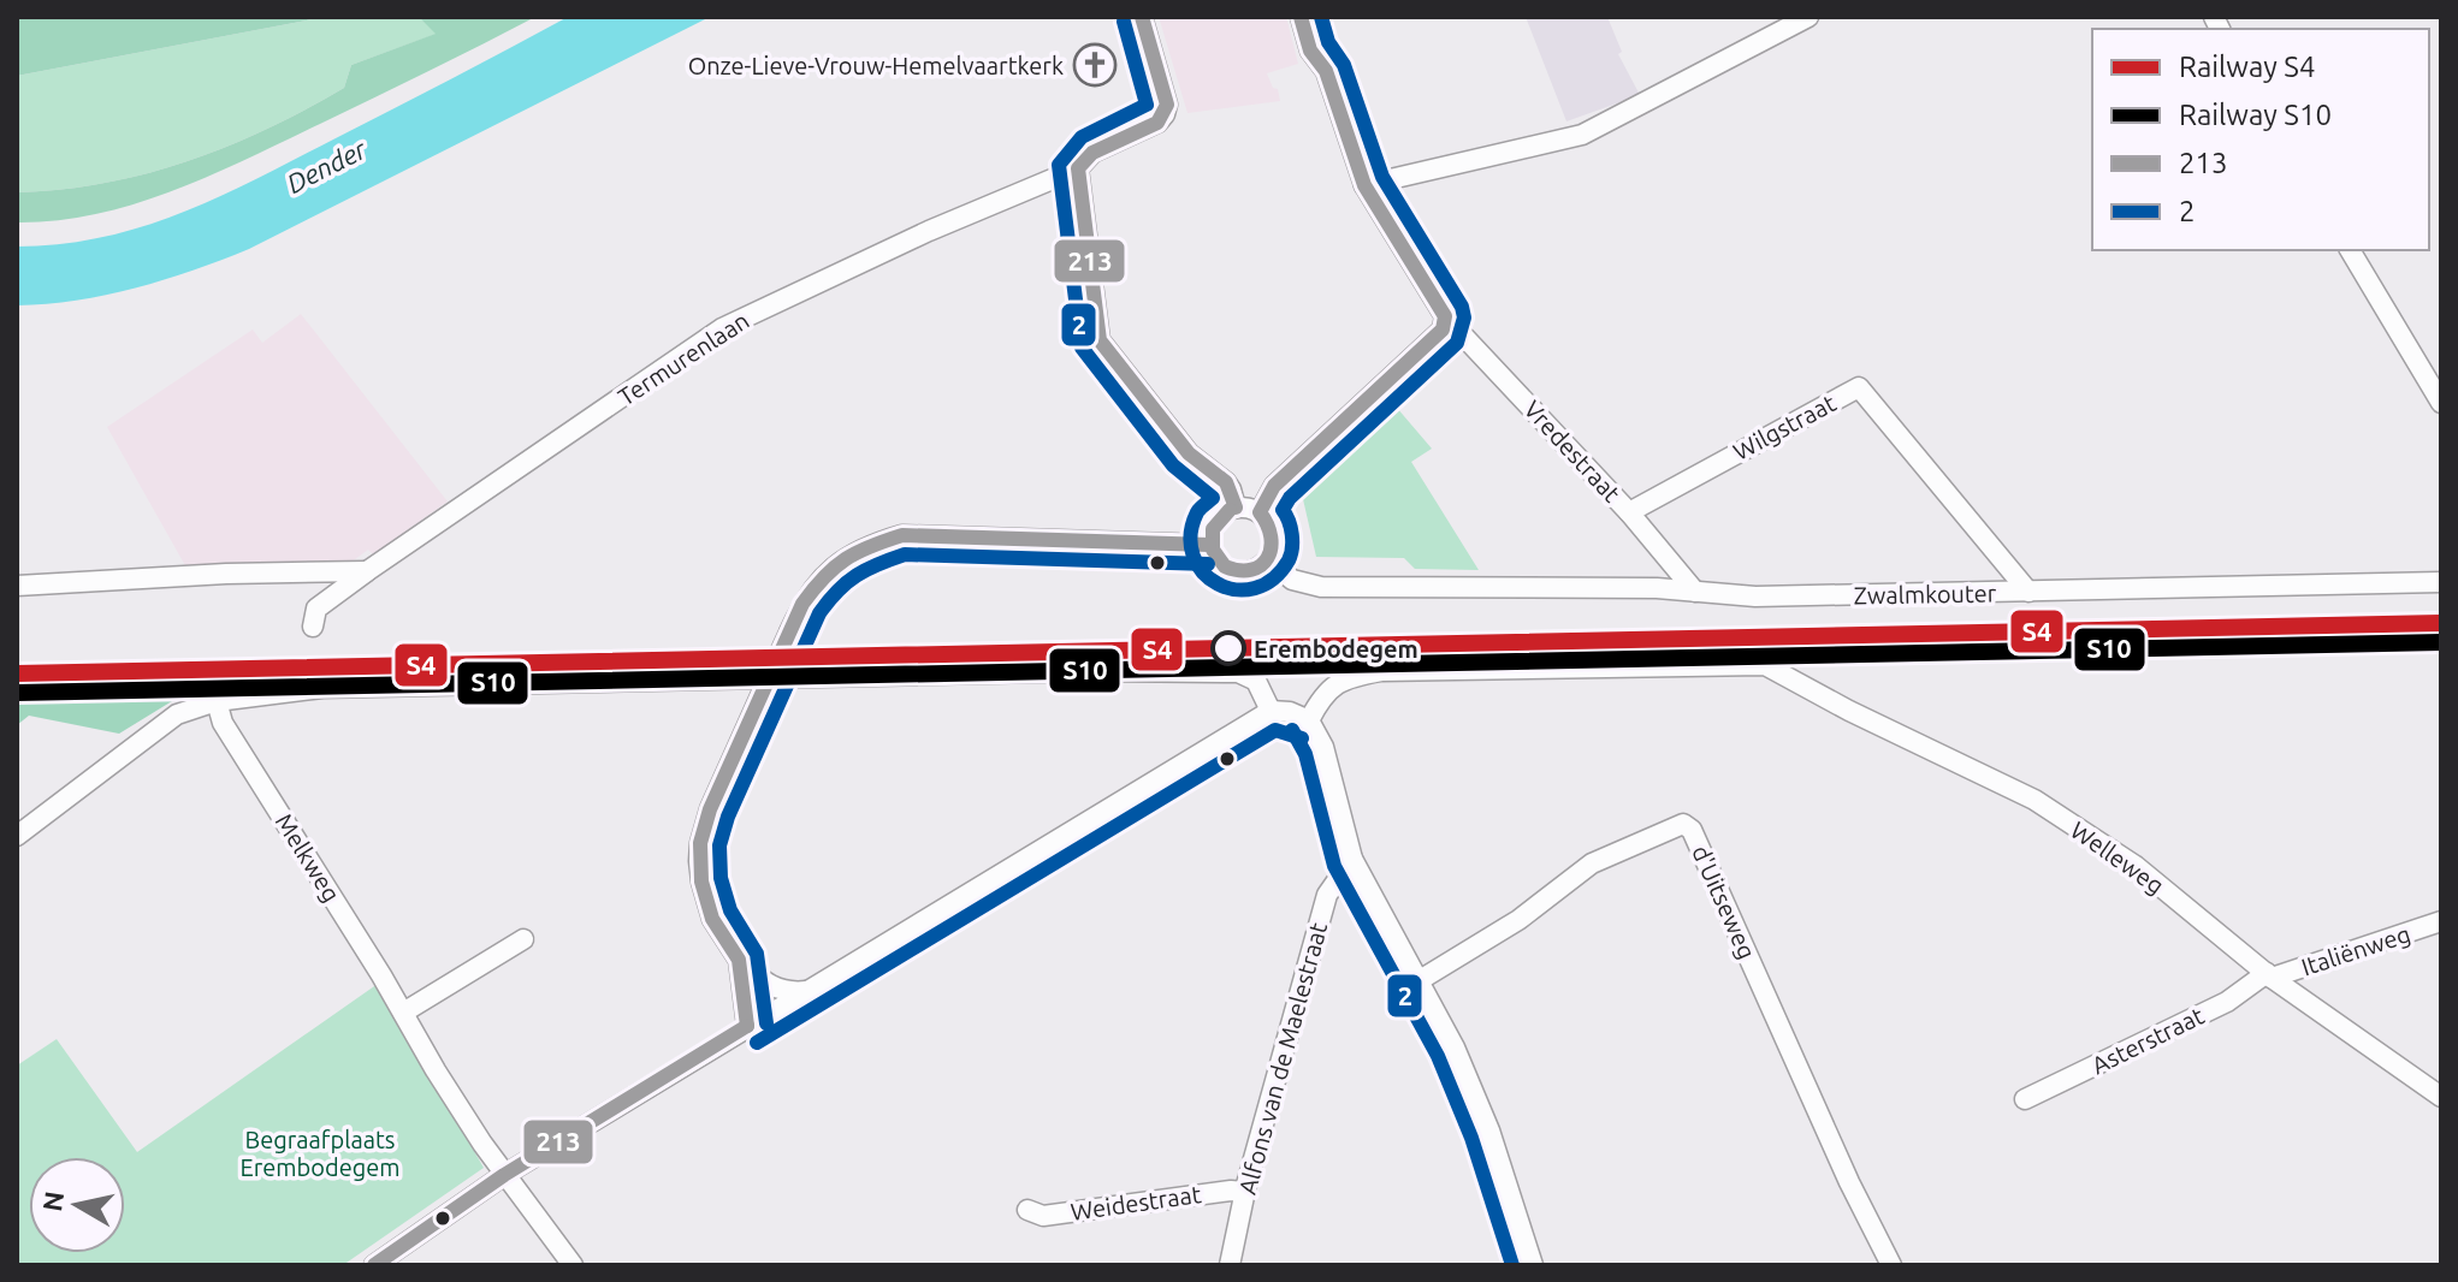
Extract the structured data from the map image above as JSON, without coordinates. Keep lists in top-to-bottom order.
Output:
{
  "streets": {
    "street": [
      "Termurenlaan",
      "Wilgstraat",
      "Vredestraat",
      "Zwalmkouter",
      "Melkweg",
      "Welleweg",
      "d'Uitseweg",
      "Italiënweg",
      "Asterstraat",
      "Alfons van de Maelestraat",
      "Weidestraat"
    ]
  },
  "crossings": [
    ["Wilgstraat", "Vredestraat"],
    ["Wilgstraat", "Zwalmkouter"],
    ["Vredestraat", "Zwalmkouter"],
    ["Welleweg", "Italiënweg"],
    ["Welleweg", "Asterstraat"],
    ["Italiënweg", "Asterstraat"],
    ["Alfons van de Maelestraat", "Weidestraat"]
  ],
  "water": ["Dender"],
  "parks": ["Begraafplaats Erembodegem"],
  "places": {
    "church": ["Onze-Lieve-Vrouw-Hemelvaartkerk"],
    "other": ["Erembodegem"]
  },
  "lines": [
    "transit line 213",
    "transit line 2",
    "rail line S4",
    "rail line S10"
  ],
  "legend": [
    "Railway S4",
    "Railway S10",
    "213",
    "2"
  ],
  "north": "left"
}
